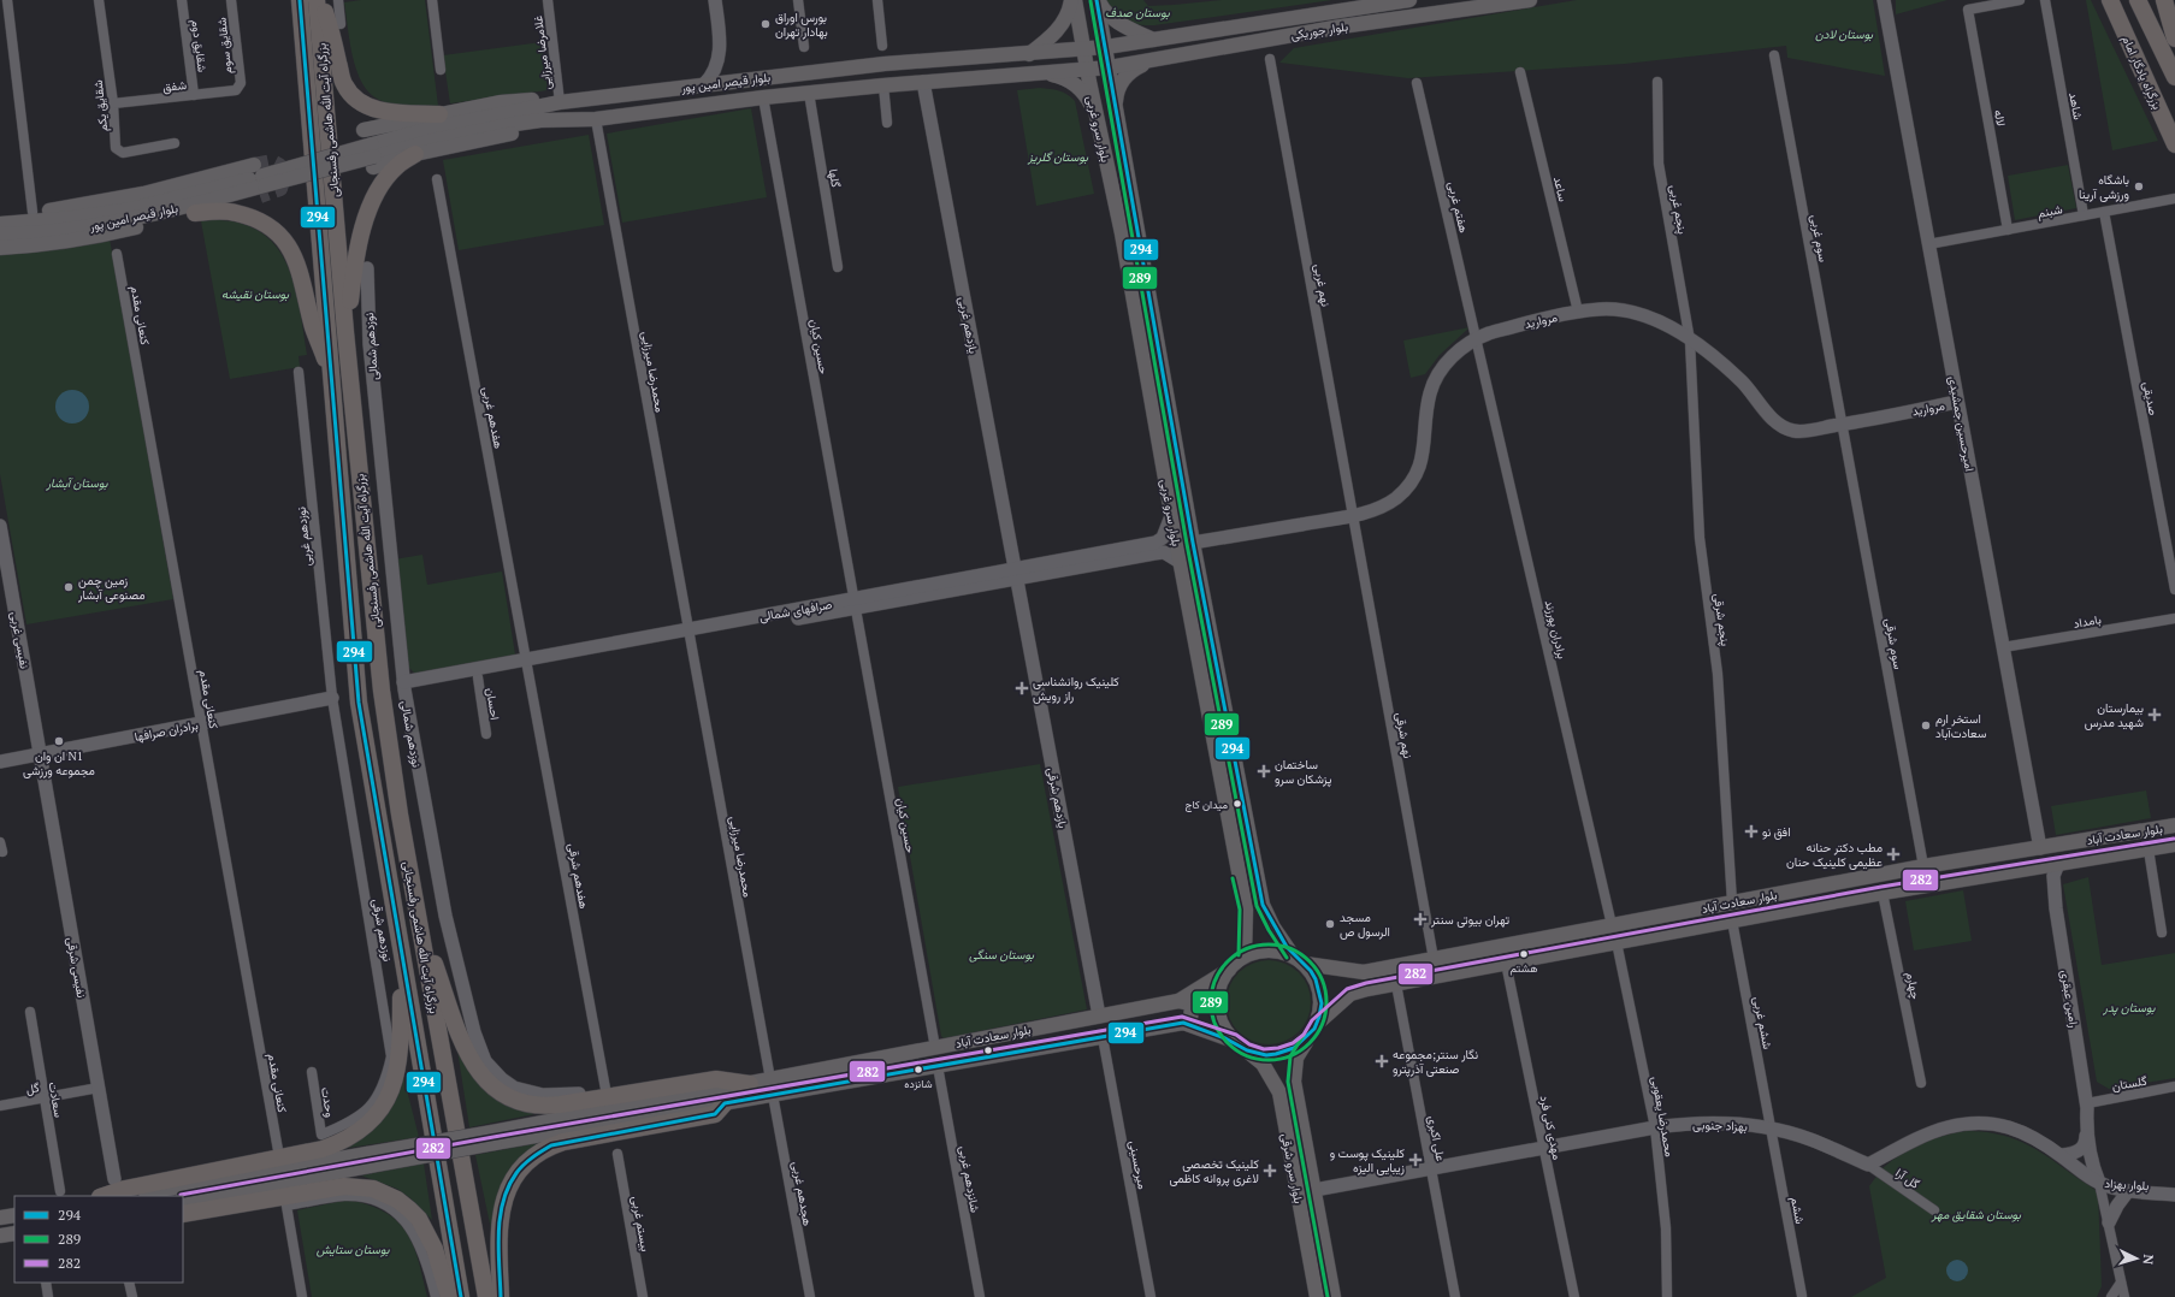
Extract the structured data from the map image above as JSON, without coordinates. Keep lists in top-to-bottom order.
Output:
{
  "streets": {
    "highway": ["بزرگراه یادگار امام", "بزرگراه آیت الله هاشمی رفسنجانی"],
    "main road": [
      "بلوار جوریکی",
      "بلوار قیصر امین پور",
      "بلوار سرو غربی",
      "بلوار سعادت آباد",
      "بلوار سرو شرقی"
    ],
    "street": [
      "شقایق دوم",
      "شقایق سوم",
      "غلامرضا میرزایی",
      "شفق",
      "شقایق یکم",
      "شاهد",
      "لاله",
      "گلها",
      "ساعد",
      "هفتم غربی",
      "پنجم غربی",
      "شبنم",
      "سوم غربی",
      "نهم غربی",
      "کنعانی مقدم",
      "مروارید",
      "یازدهم غربی",
      "نوزدهم شمالی",
      "حسین کیان",
      "محمدرضا میرزایی",
      "صدیقی",
      "هفدهم غربی",
      "امیرحسین جمشیدی",
      "نوزدهم غربی",
      "صرافهای شمالی",
      "پنجم شرقی",
      "بامداد",
      "برادران پورزند",
      "نفیسی غربی",
      "سوم شرقی",
      "احسان",
      "برادران صرافها",
      "نهم شرقی",
      "یازدهم شرقی",
      "هفدهم شرقی",
      "نوزدهم شرقی",
      "نفیسی شرقی",
      "چهارم",
      "رامین عبقری",
      "ششم غربی",
      "گلستان",
      "گل",
      "سعادت",
      "وحدت",
      "محمدرضا یعقوبی",
      "بهزاد جنوبی",
      "مهدی کنی فرد",
      "علی اکبری",
      "میرحسینی",
      "گل آرا",
      "شانزدهم غربی",
      "بلوار بهزاد",
      "هجدهم غربی",
      "ششم",
      "بیستم غربی"
    ]
  },
  "crossings": [
    ["بلوار جوریکی", "بلوار قیصر امین پور"],
    ["بلوار جوریکی", "بلوار سرو غربی"],
    ["شقایق دوم", "شفق"],
    ["شقایق سوم", "شفق"],
    ["غلامرضا میرزایی", "بلوار قیصر امین پور"],
    ["بلوار قیصر امین پور", "بلوار سرو غربی"],
    ["بلوار قیصر امین پور", "گلها"],
    ["بلوار قیصر امین پور", "یازدهم غربی"],
    ["بلوار قیصر امین پور", "حسین کیان"],
    ["بلوار قیصر امین پور", "محمدرضا میرزایی"],
    ["شفق", "شقایق یکم"],
    ["شاهد", "شبنم"],
    ["لاله", "شبنم"],
    ["بلوار سرو غربی", "مروارید"],
    ["بلوار سرو غربی", "صرافهای شمالی"],
    ["بلوار سرو غربی", "بلوار سعادت آباد"],
    ["بلوار سرو غربی", "بلوار سرو شرقی"],
    ["ساعد", "مروارید"],
    ["هفتم غربی", "مروارید"],
    ["هفتم غربی", "برادران پورزند"],
    ["پنجم غربی", "مروارید"],
    ["پنجم غربی", "پنجم شرقی"],
    ["شبنم", "صدیقی"],
    ["شبنم", "امیرحسین جمشیدی"],
    ["سوم غربی", "مروارید"],
    ["سوم غربی", "سوم شرقی"],
    ["نهم غربی", "مروارید"],
    ["نهم غربی", "نهم شرقی"],
    ["کنعانی مقدم", "برادران صرافها"],
    ["مروارید", "امیرحسین جمشیدی"],
    ["مروارید", "پنجم شرقی"],
    ["مروارید", "برادران پورزند"],
    ["مروارید", "سوم شرقی"],
    ["مروارید", "نهم شرقی"],
    ["یازدهم غربی", "صرافهای شمالی"],
    ["یازدهم غربی", "یازدهم شرقی"],
    ["نوزدهم شمالی", "صرافهای شمالی"],
    ["نوزدهم شمالی", "هفدهم شرقی"],
    ["حسین کیان", "صرافهای شمالی"],
    ["حسین کیان", "بلوار سعادت آباد"],
    ["محمدرضا میرزایی", "صرافهای شمالی"],
    ["محمدرضا میرزایی", "بلوار سعادت آباد"],
    ["هفدهم غربی", "صرافهای شمالی"],
    ["هفدهم غربی", "هفدهم شرقی"],
    ["امیرحسین جمشیدی", "بامداد"],
    ["امیرحسین جمشیدی", "بلوار سعادت آباد"],
    ["نوزدهم غربی", "برادران صرافها"],
    ["نوزدهم غربی", "نوزدهم شرقی"],
    ["صرافهای شمالی", "احسان"],
    ["صرافهای شمالی", "یازدهم شرقی"],
    ["صرافهای شمالی", "هفدهم شرقی"],
    ["پنجم شرقی", "بلوار سعادت آباد"],
    ["برادران پورزند", "بلوار سعادت آباد"],
    ["نفیسی غربی", "برادران صرافها"],
    ["نفیسی غربی", "نفیسی شرقی"],
    ["سوم شرقی", "بلوار سعادت آباد"],
    ["برادران صرافها", "نوزدهم شرقی"],
    ["برادران صرافها", "نفیسی شرقی"],
    ["نهم شرقی", "بلوار سعادت آباد"],
    ["یازدهم شرقی", "بلوار سعادت آباد"],
    ["بلوار سعادت آباد", "چهارم"],
    ["بلوار سعادت آباد", "رامین عبقری"],
    ["بلوار سعادت آباد", "ششم غربی"],
    ["بلوار سعادت آباد", "محمدرضا یعقوبی"],
    ["بلوار سعادت آباد", "مهدی کنی فرد"],
    ["بلوار سعادت آباد", "علی اکبری"],
    ["بلوار سعادت آباد", "میرحسینی"],
    ["بلوار سعادت آباد", "بلوار سرو شرقی"],
    ["بلوار سعادت آباد", "شانزدهم غربی"],
    ["بلوار سعادت آباد", "هجدهم غربی"],
    ["نوزدهم شرقی", "وحدت"],
    ["نفیسی شرقی", "گل"],
    ["رامین عبقری", "گلستان"],
    ["رامین عبقری", "بلوار بهزاد"],
    ["ششم غربی", "بهزاد جنوبی"],
    ["ششم غربی", "ششم"],
    ["گل", "سعادت"],
    ["محمدرضا یعقوبی", "بهزاد جنوبی"],
    ["بهزاد جنوبی", "مهدی کنی فرد"],
    ["بهزاد جنوبی", "علی اکبری"],
    ["بهزاد جنوبی", "بلوار سرو شرقی"],
    ["بهزاد جنوبی", "گل آرا"],
    ["بهزاد جنوبی", "ششم"]
  ],
  "parks": [
    "بوستان صدف",
    "بوستان لادن",
    "بوستان گلریز",
    "بوستان نقیشه",
    "بوستان آبشار",
    "بوستان سنگی",
    "بوستان پدر",
    "بوستان شقایق مهر",
    "بوستان ستایش"
  ],
  "places": {
    "other": [
      "بورس اوراق بهادار تهران",
      "باشگاه ورزشی آرینا",
      "زمین چمن مصنوعی آبشار",
      "استخر ارم سعادت‌آباد",
      "ان وان N1 مجموعه ورزشی",
      "میدان کاج",
      "مسجد الرسول ص",
      "هشتم",
      "شانزده"
    ],
    "health": [
      "کلینیک روانشناسی راز رویش",
      "بیمارستان شهید مدرس",
      "ساختمان پزشکان سرو",
      "افق نو",
      "مطب دکتر حنانه عظیمی کلینیک حنان",
      "تهران بیوتی سنتر",
      "نگار سنتر;مجموعه صنعتی آذرپترو",
      "کلینیک پوست و زیبایی الیزه",
      "کلینیک تخصصی لاغری پروانه کاظمی"
    ]
  },
  "lines": ["transit line 294", "transit line 289", "transit line 282"],
  "legend": ["294", "289", "282"],
  "north": "right"
}
